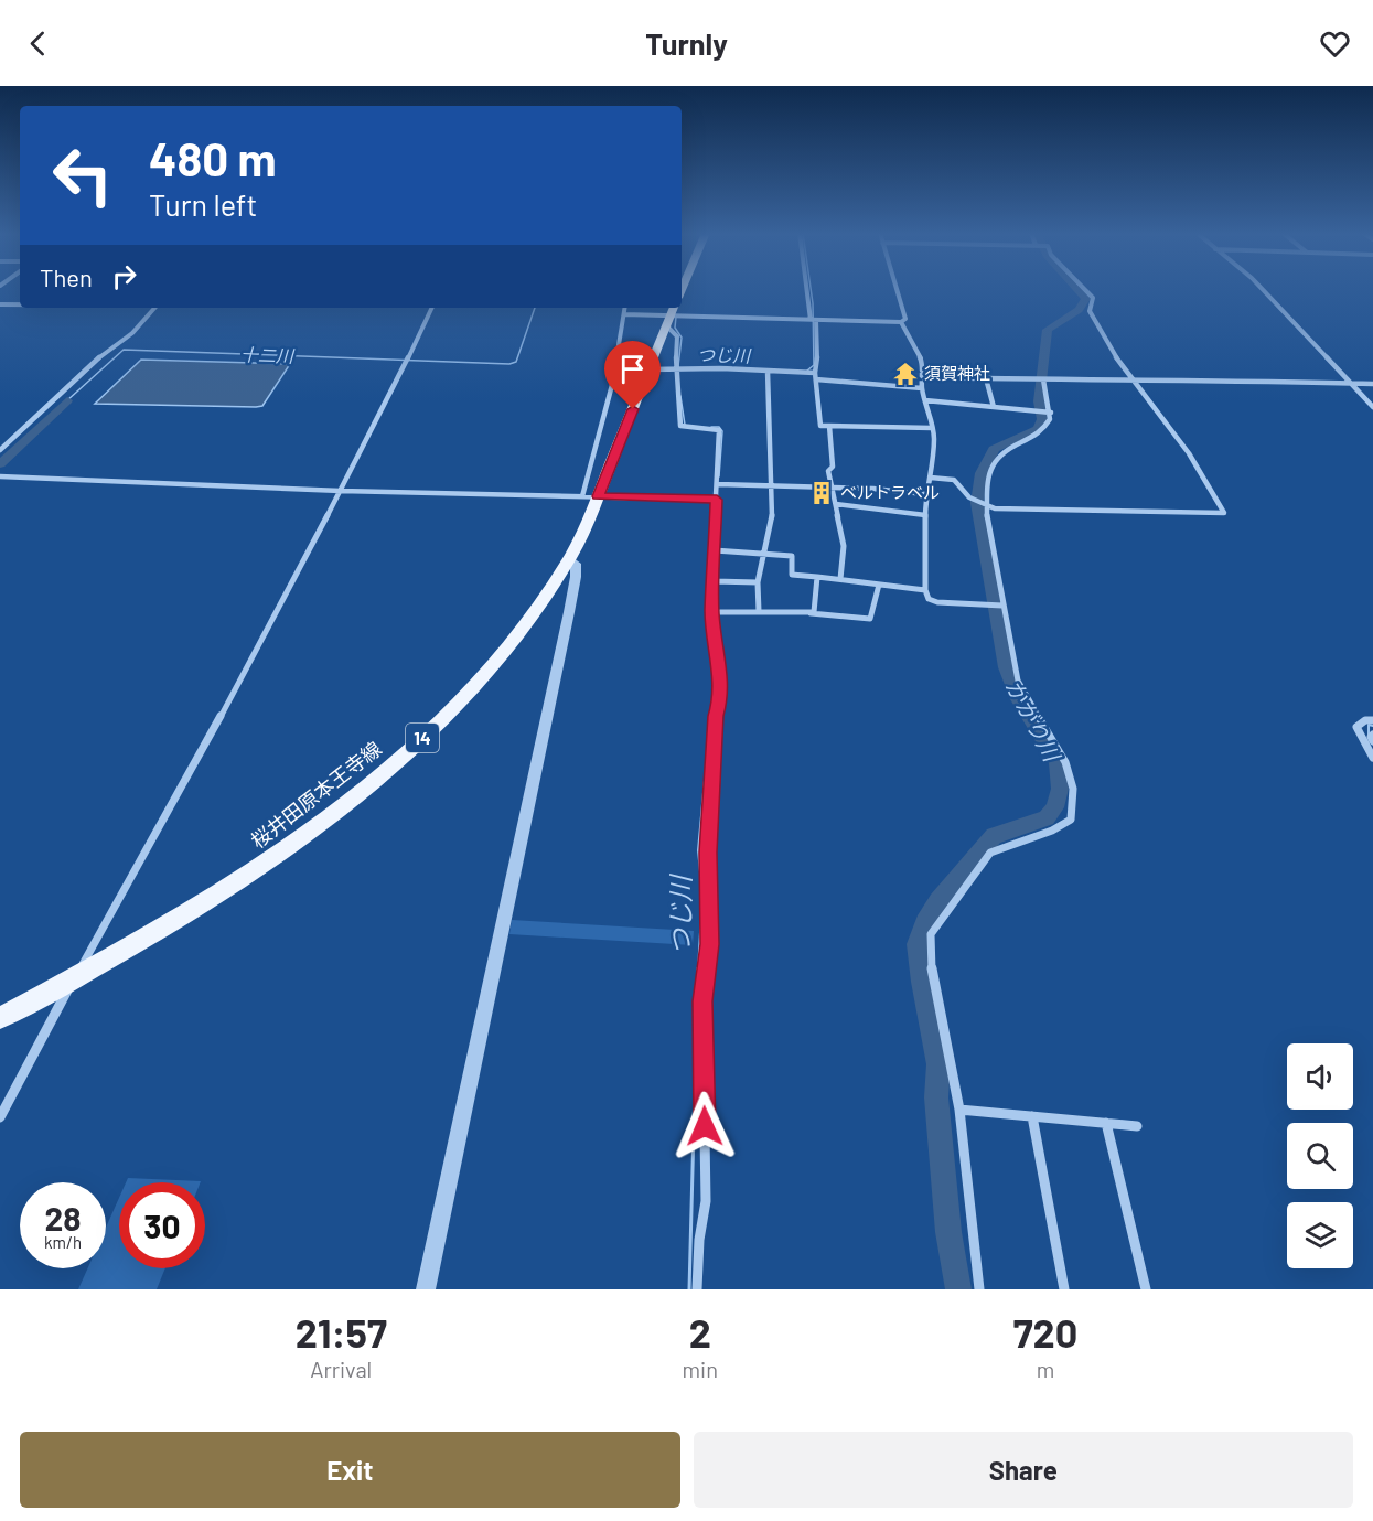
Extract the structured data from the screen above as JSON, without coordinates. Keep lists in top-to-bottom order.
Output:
{
  "streets": {
    "main road": ["14", "桜井田原本王寺線"]
  },
  "water": ["十二川", "つじ川", "かがり川"],
  "places": {
    "temple": ["須賀神社"],
    "building": ["ベルトラベル"]
  },
  "page": {
    "header": "Turnly",
    "turn": ["480 m", "Turn left"],
    "then": "Then",
    "speed": "28 km/h",
    "limit": "30",
    "eta": [
      "21:57",
      "Arrival",
      "2",
      "min",
      "720",
      "m"
    ],
    "buttons": ["Exit", "Share"]
  }
}
